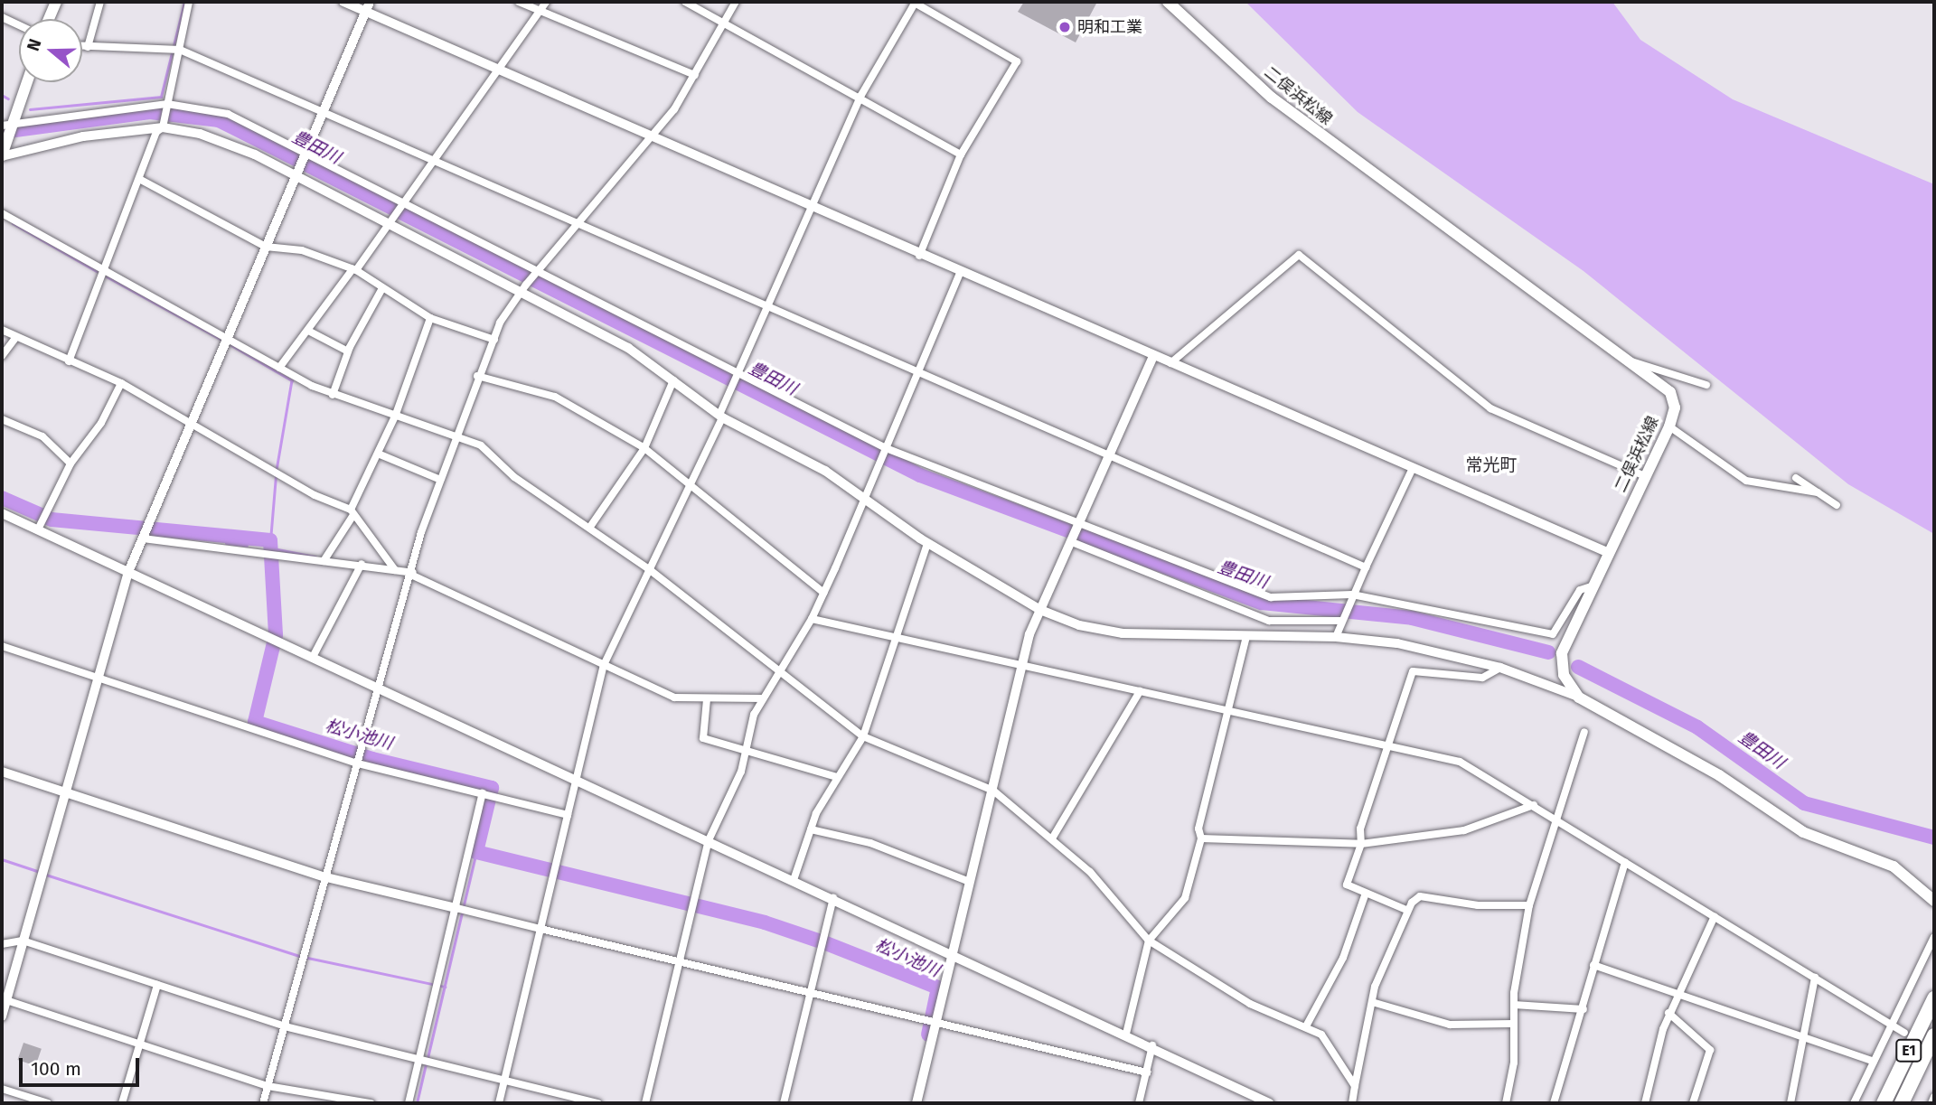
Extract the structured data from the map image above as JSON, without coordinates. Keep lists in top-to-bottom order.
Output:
{
  "streets": {
    "highway": ["E1"],
    "main road": ["二俣浜松線"]
  },
  "districts": ["常光町"],
  "water": ["豊田川", "松小池川"],
  "places": ["明和工業"],
  "scale_bar": "100 m",
  "north": "left"
}
